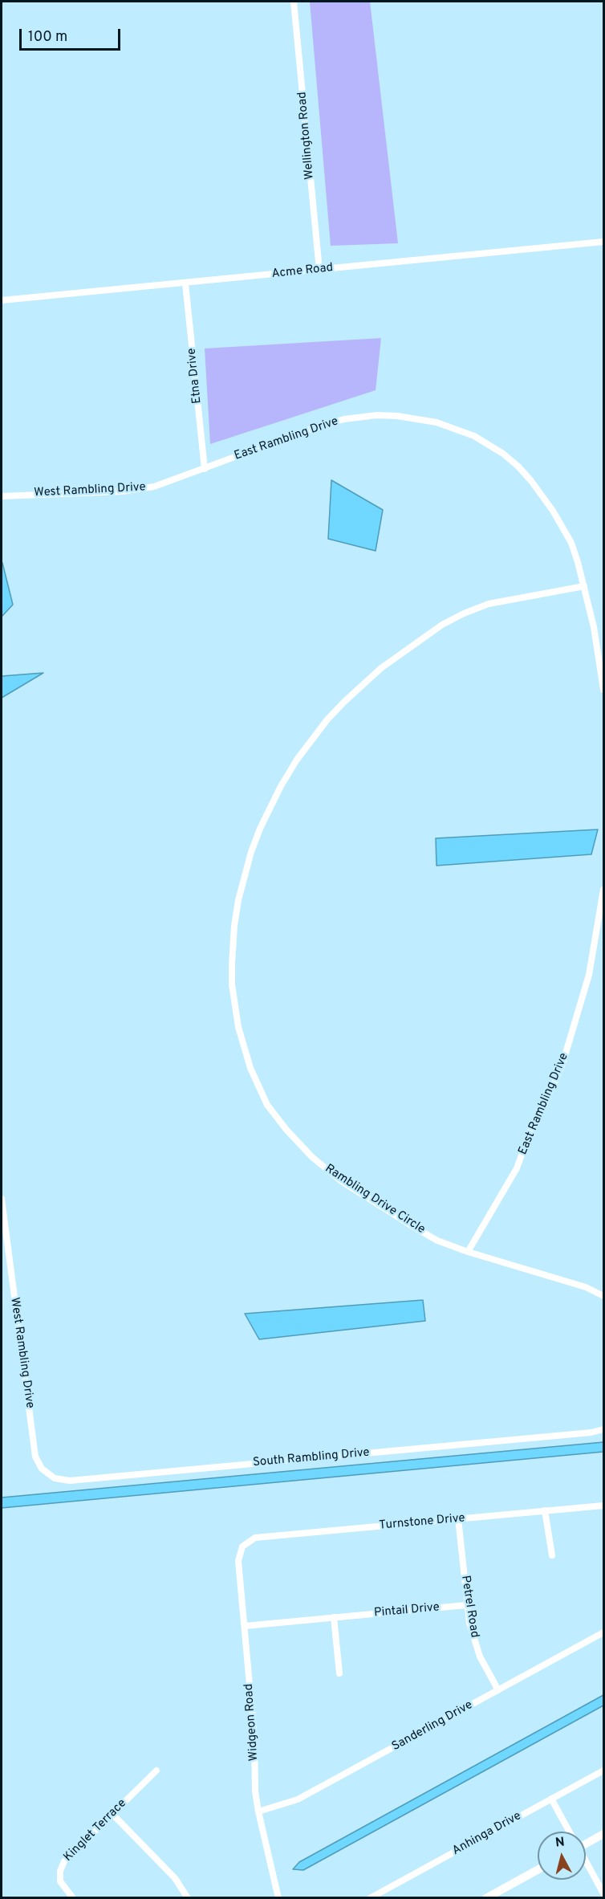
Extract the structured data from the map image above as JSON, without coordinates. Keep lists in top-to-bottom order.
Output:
{
  "streets": {
    "street": [
      "Wellington Road",
      "Acme Road",
      "Etna Drive",
      "East Rambling Drive",
      "West Rambling Drive",
      "Rambling Drive Circle",
      "South Rambling Drive",
      "Turnstone Drive",
      "Petrel Road",
      "Pintail Drive",
      "Widgeon Road",
      "Sanderling Drive",
      "Kinglet Terrace",
      "Anhinga Drive"
    ]
  },
  "crossings": [
    ["Wellington Road", "Acme Road"],
    ["Acme Road", "Etna Drive"],
    ["Etna Drive", "East Rambling Drive"],
    ["Etna Drive", "West Rambling Drive"],
    ["East Rambling Drive", "West Rambling Drive"],
    ["East Rambling Drive", "Rambling Drive Circle"],
    ["West Rambling Drive", "South Rambling Drive"],
    ["Turnstone Drive", "Petrel Road"],
    ["Turnstone Drive", "Widgeon Road"],
    ["Petrel Road", "Pintail Drive"],
    ["Petrel Road", "Sanderling Drive"],
    ["Widgeon Road", "Sanderling Drive"]
  ],
  "scale_bar": "100 m",
  "north": "top"
}
